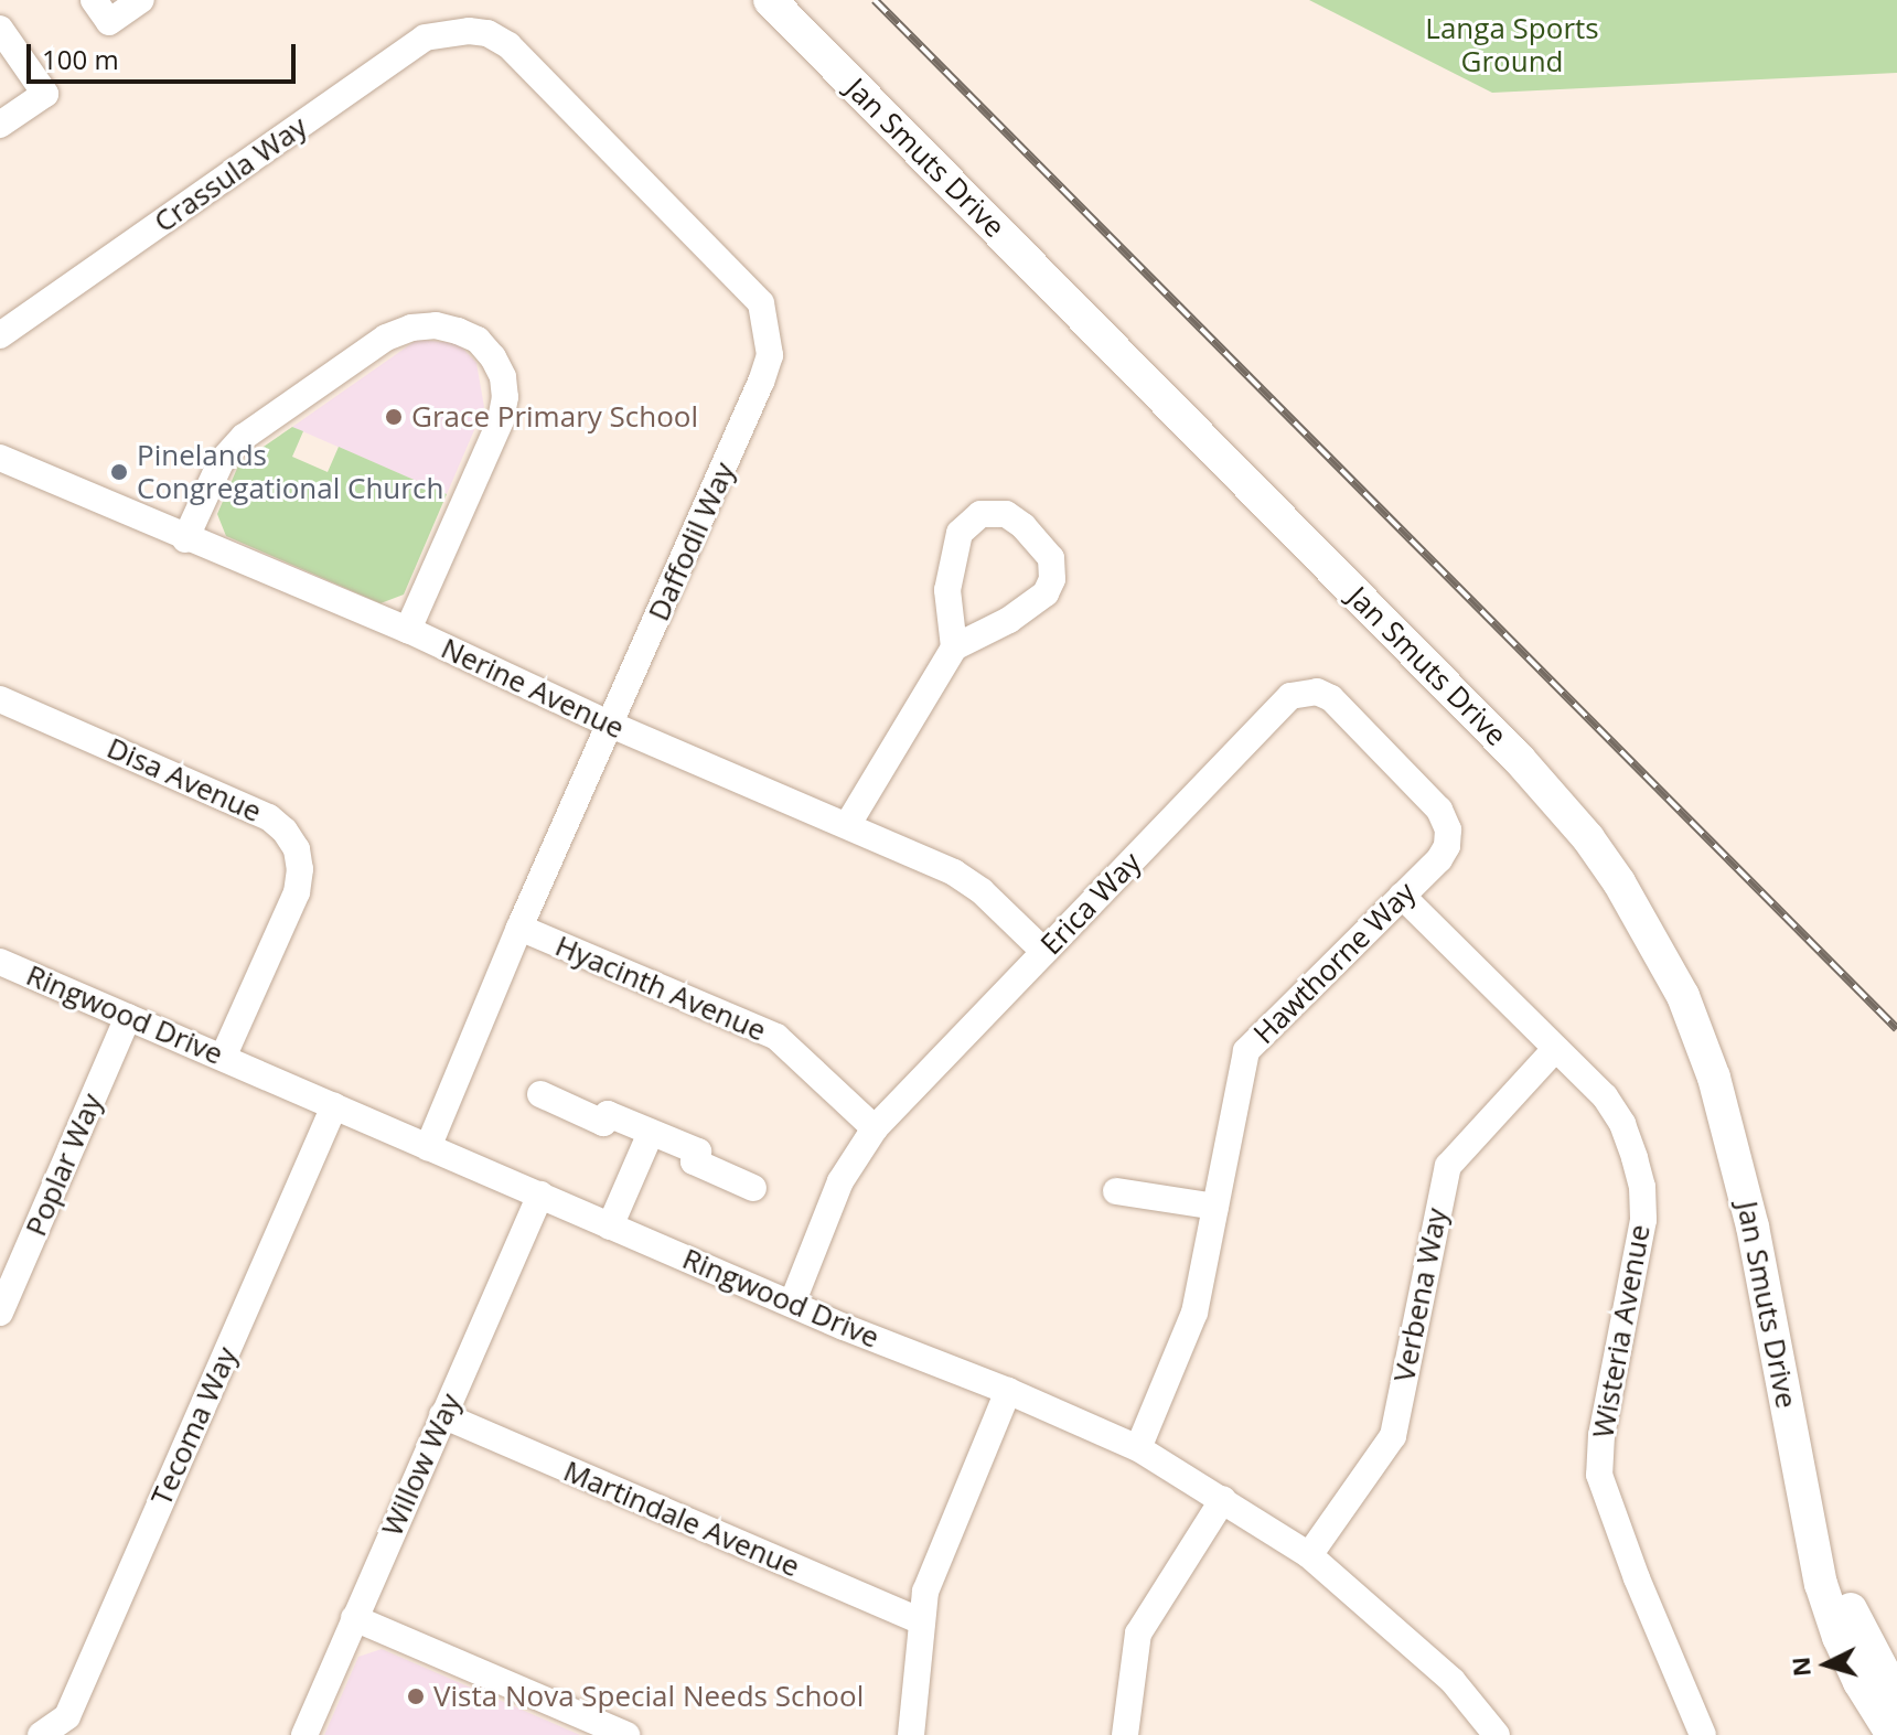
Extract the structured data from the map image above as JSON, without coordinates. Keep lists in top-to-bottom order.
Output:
{
  "streets": {
    "main road": ["Jan Smuts Drive"],
    "street": [
      "Crassula Way",
      "Daffodil Way",
      "Nerine Avenue",
      "Disa Avenue",
      "Erica Way",
      "Hawthorne Way",
      "Hyacinth Avenue",
      "Ringwood Drive",
      "Poplar Way",
      "Verbena Way",
      "Wisteria Avenue",
      "Tecoma Way",
      "Willow Way",
      "Martindale Avenue"
    ]
  },
  "crossings": [
    ["Crassula Way", "Daffodil Way"],
    ["Daffodil Way", "Nerine Avenue"],
    ["Daffodil Way", "Hyacinth Avenue"],
    ["Daffodil Way", "Ringwood Drive"],
    ["Nerine Avenue", "Erica Way"],
    ["Disa Avenue", "Ringwood Drive"],
    ["Erica Way", "Hawthorne Way"],
    ["Erica Way", "Hyacinth Avenue"],
    ["Erica Way", "Ringwood Drive"],
    ["Hawthorne Way", "Ringwood Drive"],
    ["Hawthorne Way", "Wisteria Avenue"],
    ["Ringwood Drive", "Poplar Way"],
    ["Ringwood Drive", "Verbena Way"],
    ["Ringwood Drive", "Tecoma Way"],
    ["Ringwood Drive", "Willow Way"],
    ["Verbena Way", "Wisteria Avenue"],
    ["Willow Way", "Martindale Avenue"]
  ],
  "parks": ["Langa Sports Ground"],
  "places": ["Grace Primary School", "Pinelands Congregational Church", "Vista Nova Special Needs School"],
  "scale_bar": "100 m",
  "north": "left"
}
